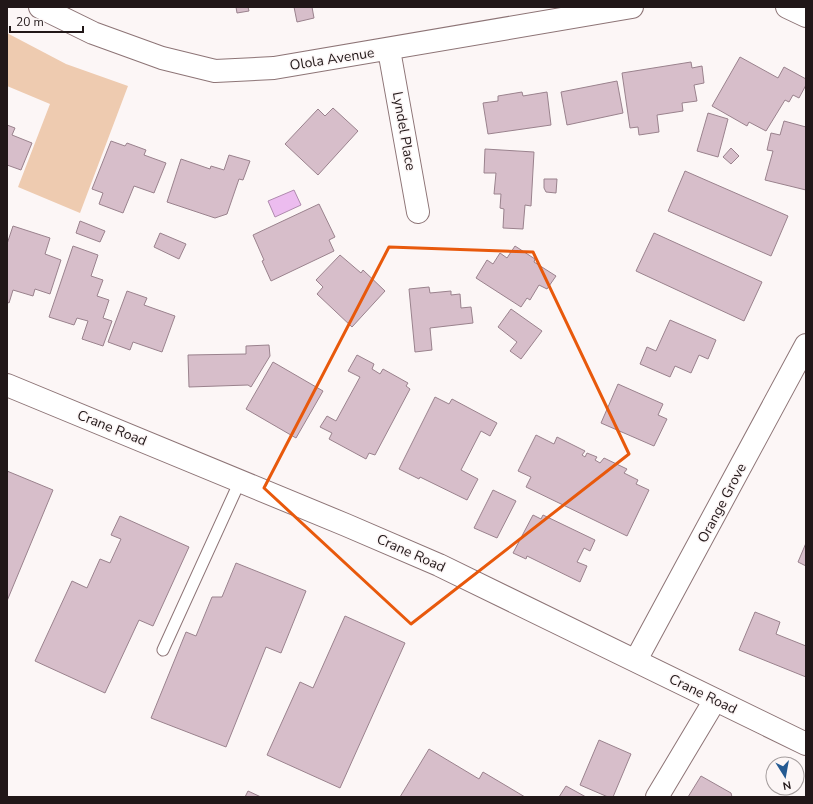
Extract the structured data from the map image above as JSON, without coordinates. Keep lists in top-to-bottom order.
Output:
{
  "streets": {
    "street": [
      "Olola Avenue",
      "Lyndel Place",
      "Crane Road",
      "Orange Grove"
    ]
  },
  "crossings": [
    ["Olola Avenue", "Lyndel Place"],
    ["Crane Road", "Orange Grove"]
  ],
  "scale_bar": "20 m",
  "north": "bottom"
}
